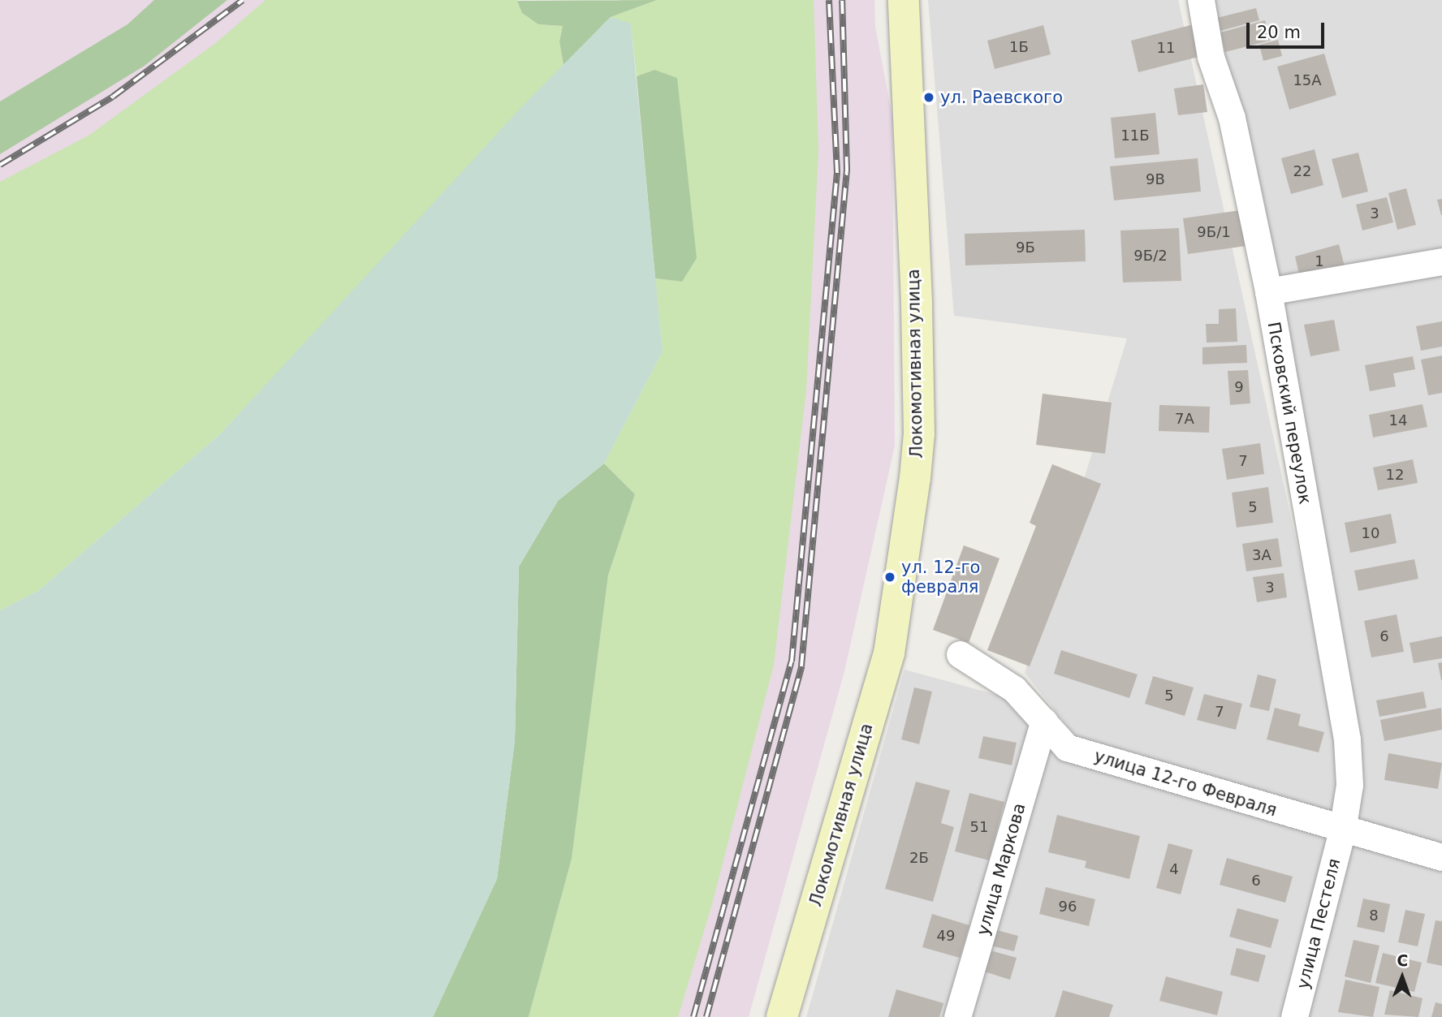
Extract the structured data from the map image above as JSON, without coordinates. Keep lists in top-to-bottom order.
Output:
{
  "streets": {
    "street": [
      "Локомотивная улица",
      "Псковский переулок",
      "улица 12-го Февраля",
      "улица Маркова",
      "улица Пестеля"
    ]
  },
  "crossings": [
    ["Псковский переулок", "улица 12-го Февраля"],
    ["Псковский переулок", "улица Пестеля"],
    ["улица 12-го Февраля", "улица Маркова"],
    ["улица 12-го Февраля", "улица Пестеля"]
  ],
  "places": ["ул. Раевского", "ул. 12-го февраля"],
  "house_numbers": [
    "1Б",
    "11",
    "15А",
    "11Б",
    "22",
    "9В",
    "3",
    "9Б/1",
    "9Б",
    "9Б/2",
    "1",
    "9",
    "7А",
    "14",
    "7",
    "12",
    "5",
    "10",
    "3А",
    "3",
    "6",
    "5",
    "7",
    "51",
    "2Б",
    "4",
    "6",
    "96",
    "8",
    "49"
  ],
  "scale_bar": "20 m",
  "north": "top"
}
